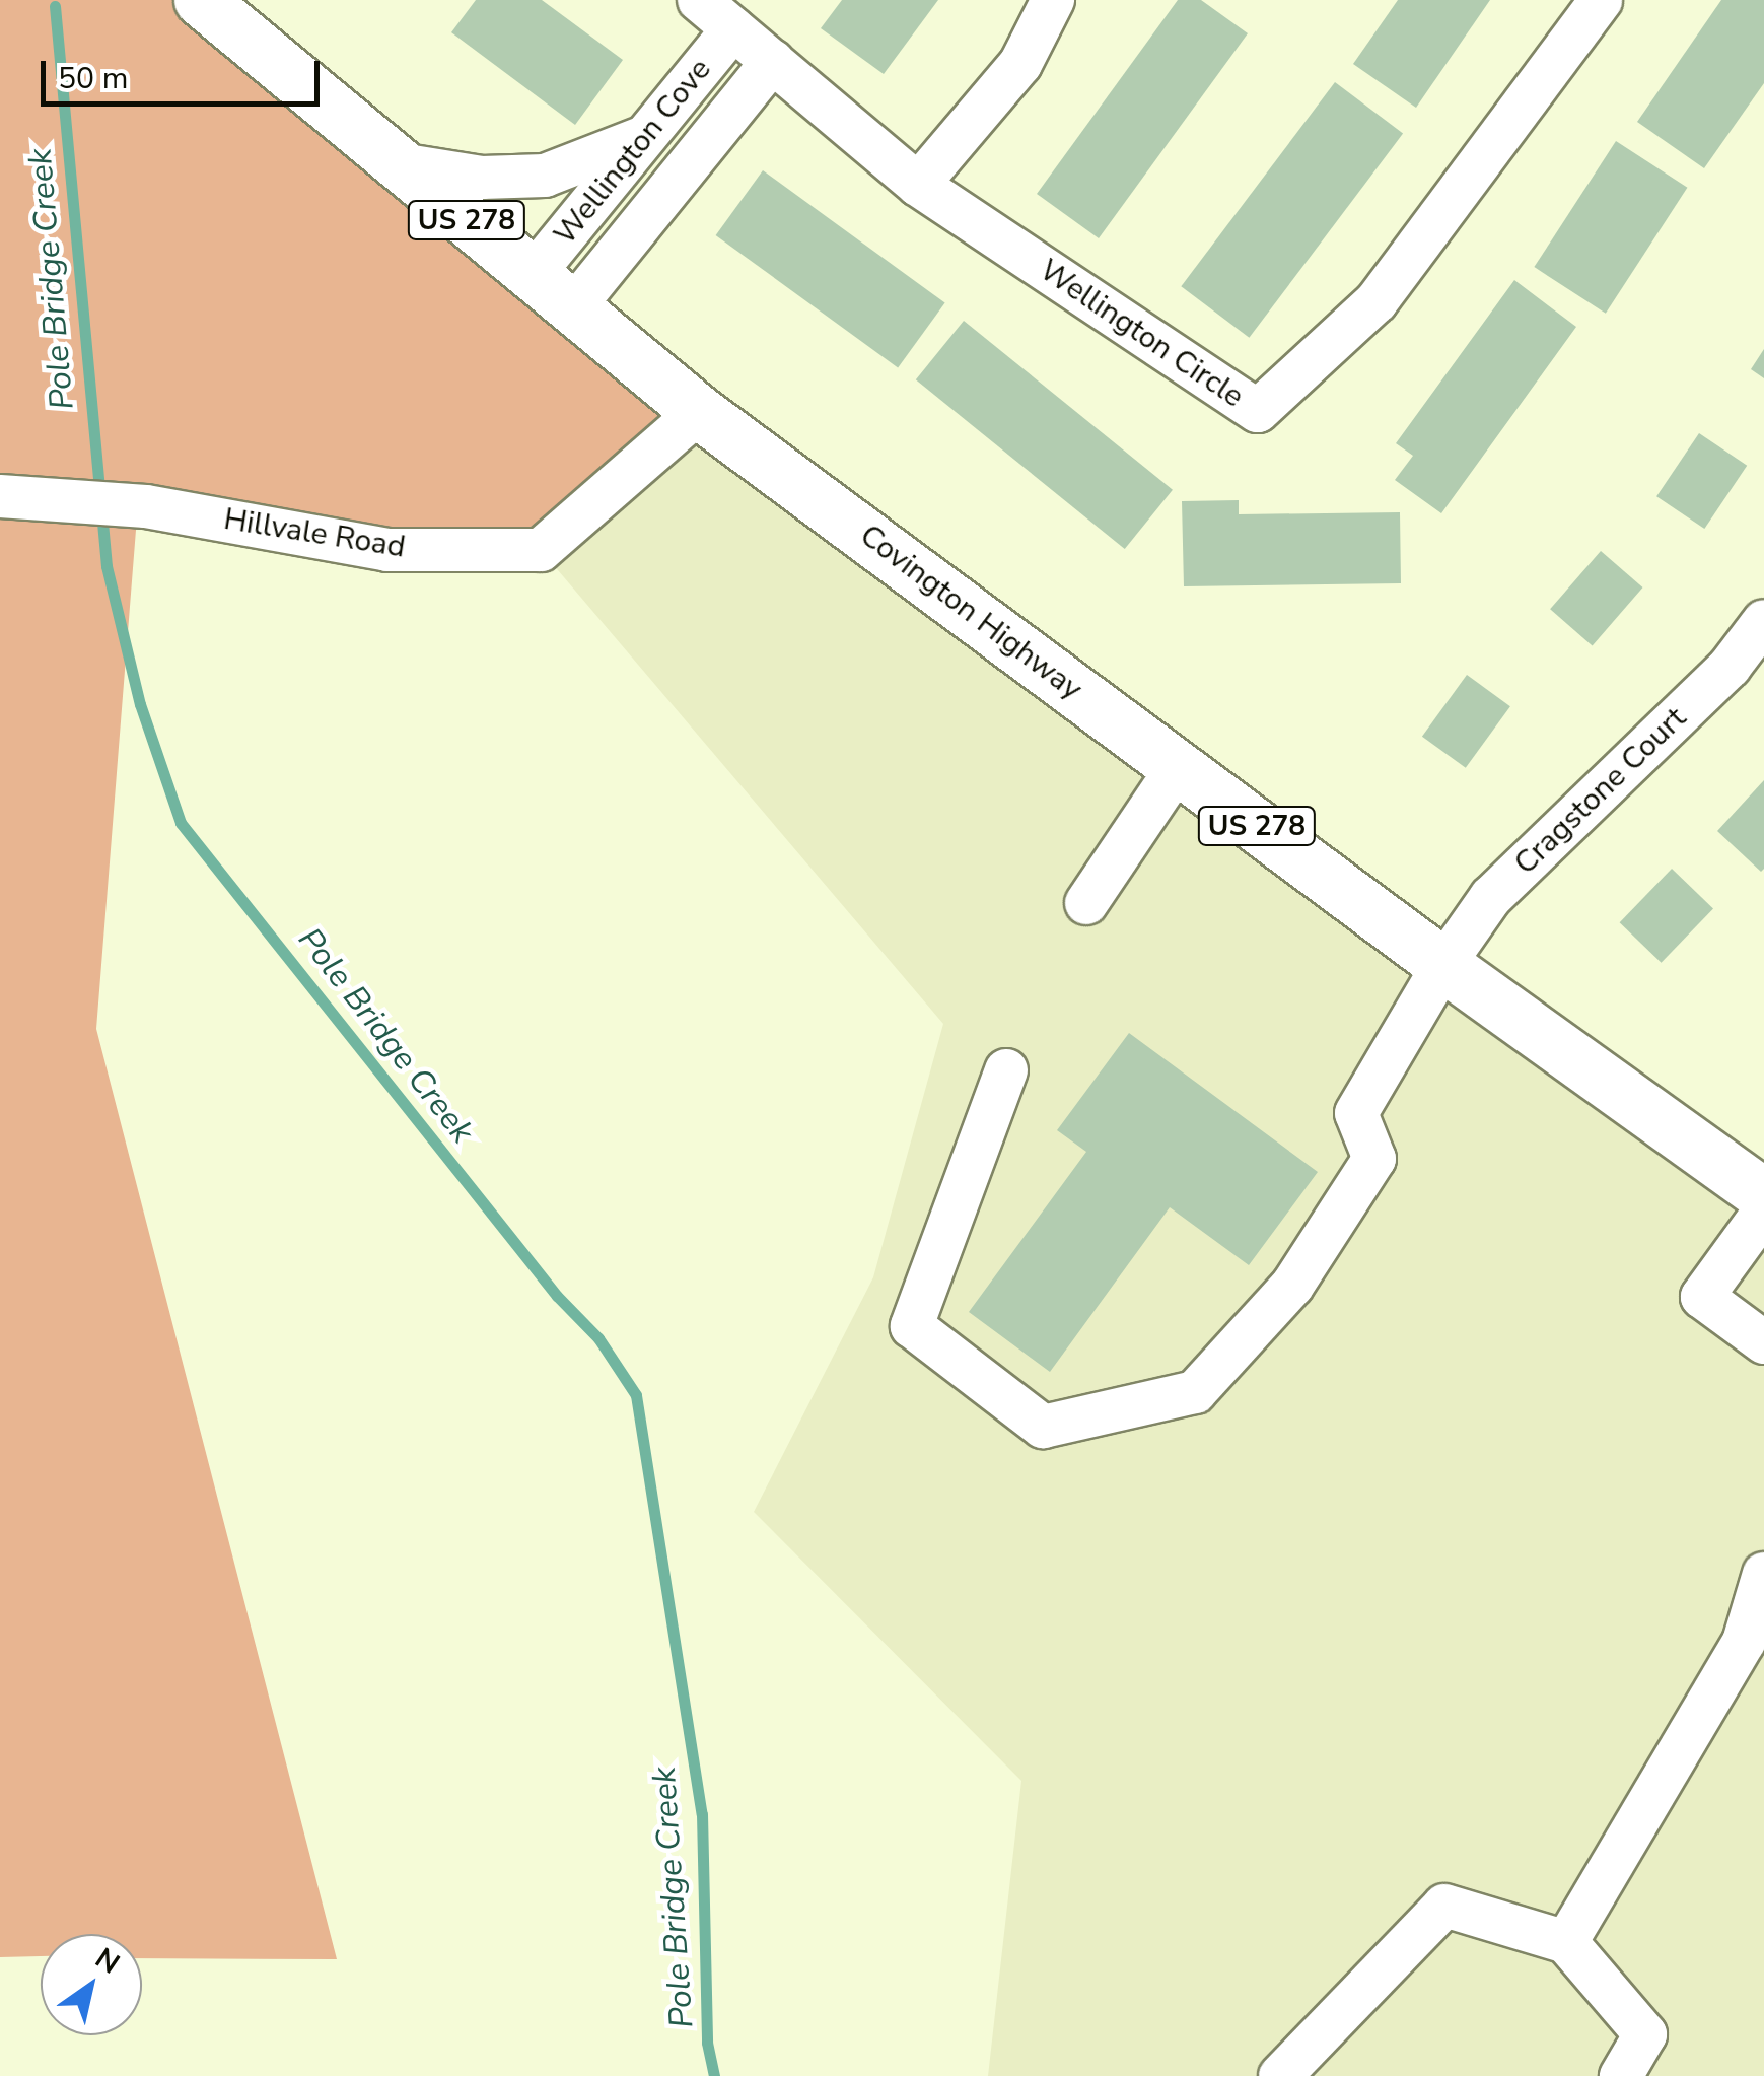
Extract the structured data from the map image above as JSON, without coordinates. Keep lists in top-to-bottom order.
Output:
{
  "streets": {
    "main road": ["US 278", "Covington Highway"],
    "street": [
      "Wellington Cove",
      "Wellington Circle",
      "Hillvale Road",
      "Cragstone Court"
    ]
  },
  "crossings": [
    ["Wellington Cove", "Wellington Circle"],
    ["Wellington Cove", "Covington Highway"],
    ["Hillvale Road", "Covington Highway"],
    ["Covington Highway", "Cragstone Court"]
  ],
  "water": ["Pole Bridge Creek"],
  "scale_bar": "50 m",
  "north": "top right"
}
